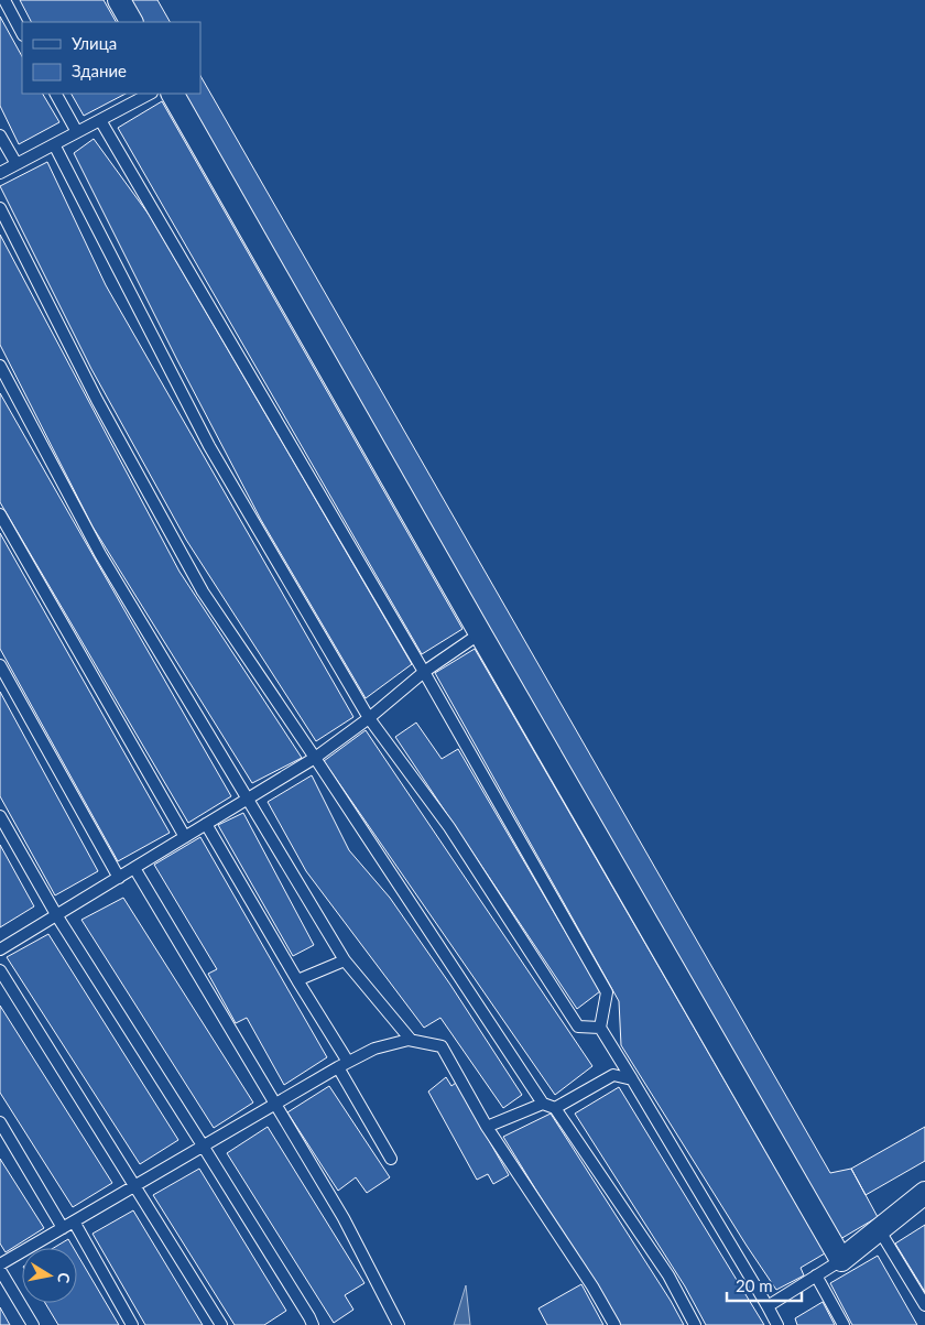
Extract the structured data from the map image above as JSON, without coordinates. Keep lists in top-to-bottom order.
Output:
{
  "legend": ["Улица", "Здание"],
  "scale_bar": "20 m",
  "north": "right"
}
